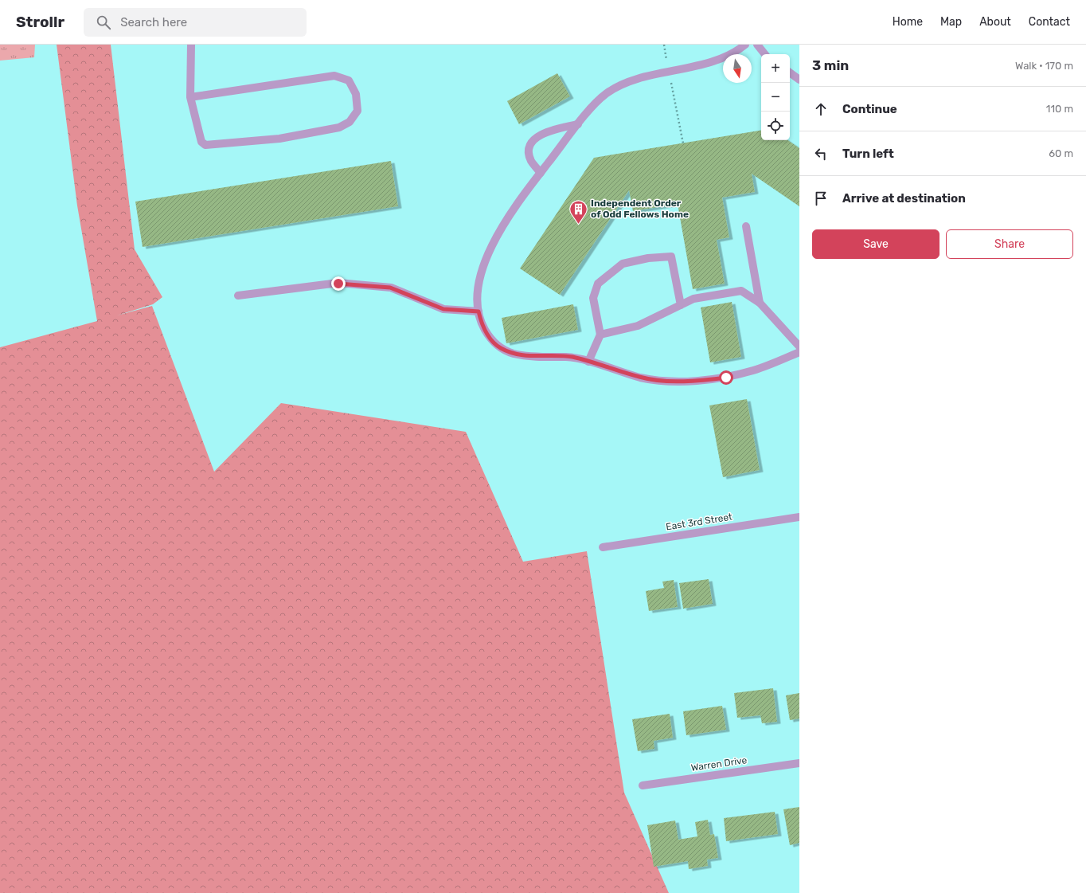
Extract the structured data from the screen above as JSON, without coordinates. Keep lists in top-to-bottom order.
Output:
{
  "streets": {
    "street": ["East 3rd Street", "Warren Drive"]
  },
  "places": {
    "building": ["Independent Order of Odd Fellows Home"]
  },
  "north": "bottom",
  "page": {
    "header": "Strollr",
    "search": "Search here",
    "nav": [
      "Home",
      "Map",
      "About",
      "Contact"
    ],
    "heading": ["3 min", "Walk · 170 m"],
    "map_buttons": ["+", "−"],
    "list": [
      ["Continue", "110 m"],
      ["Turn left", "60 m"],
      "Arrive at destination"
    ],
    "buttons": ["Save", "Share"]
  }
}
